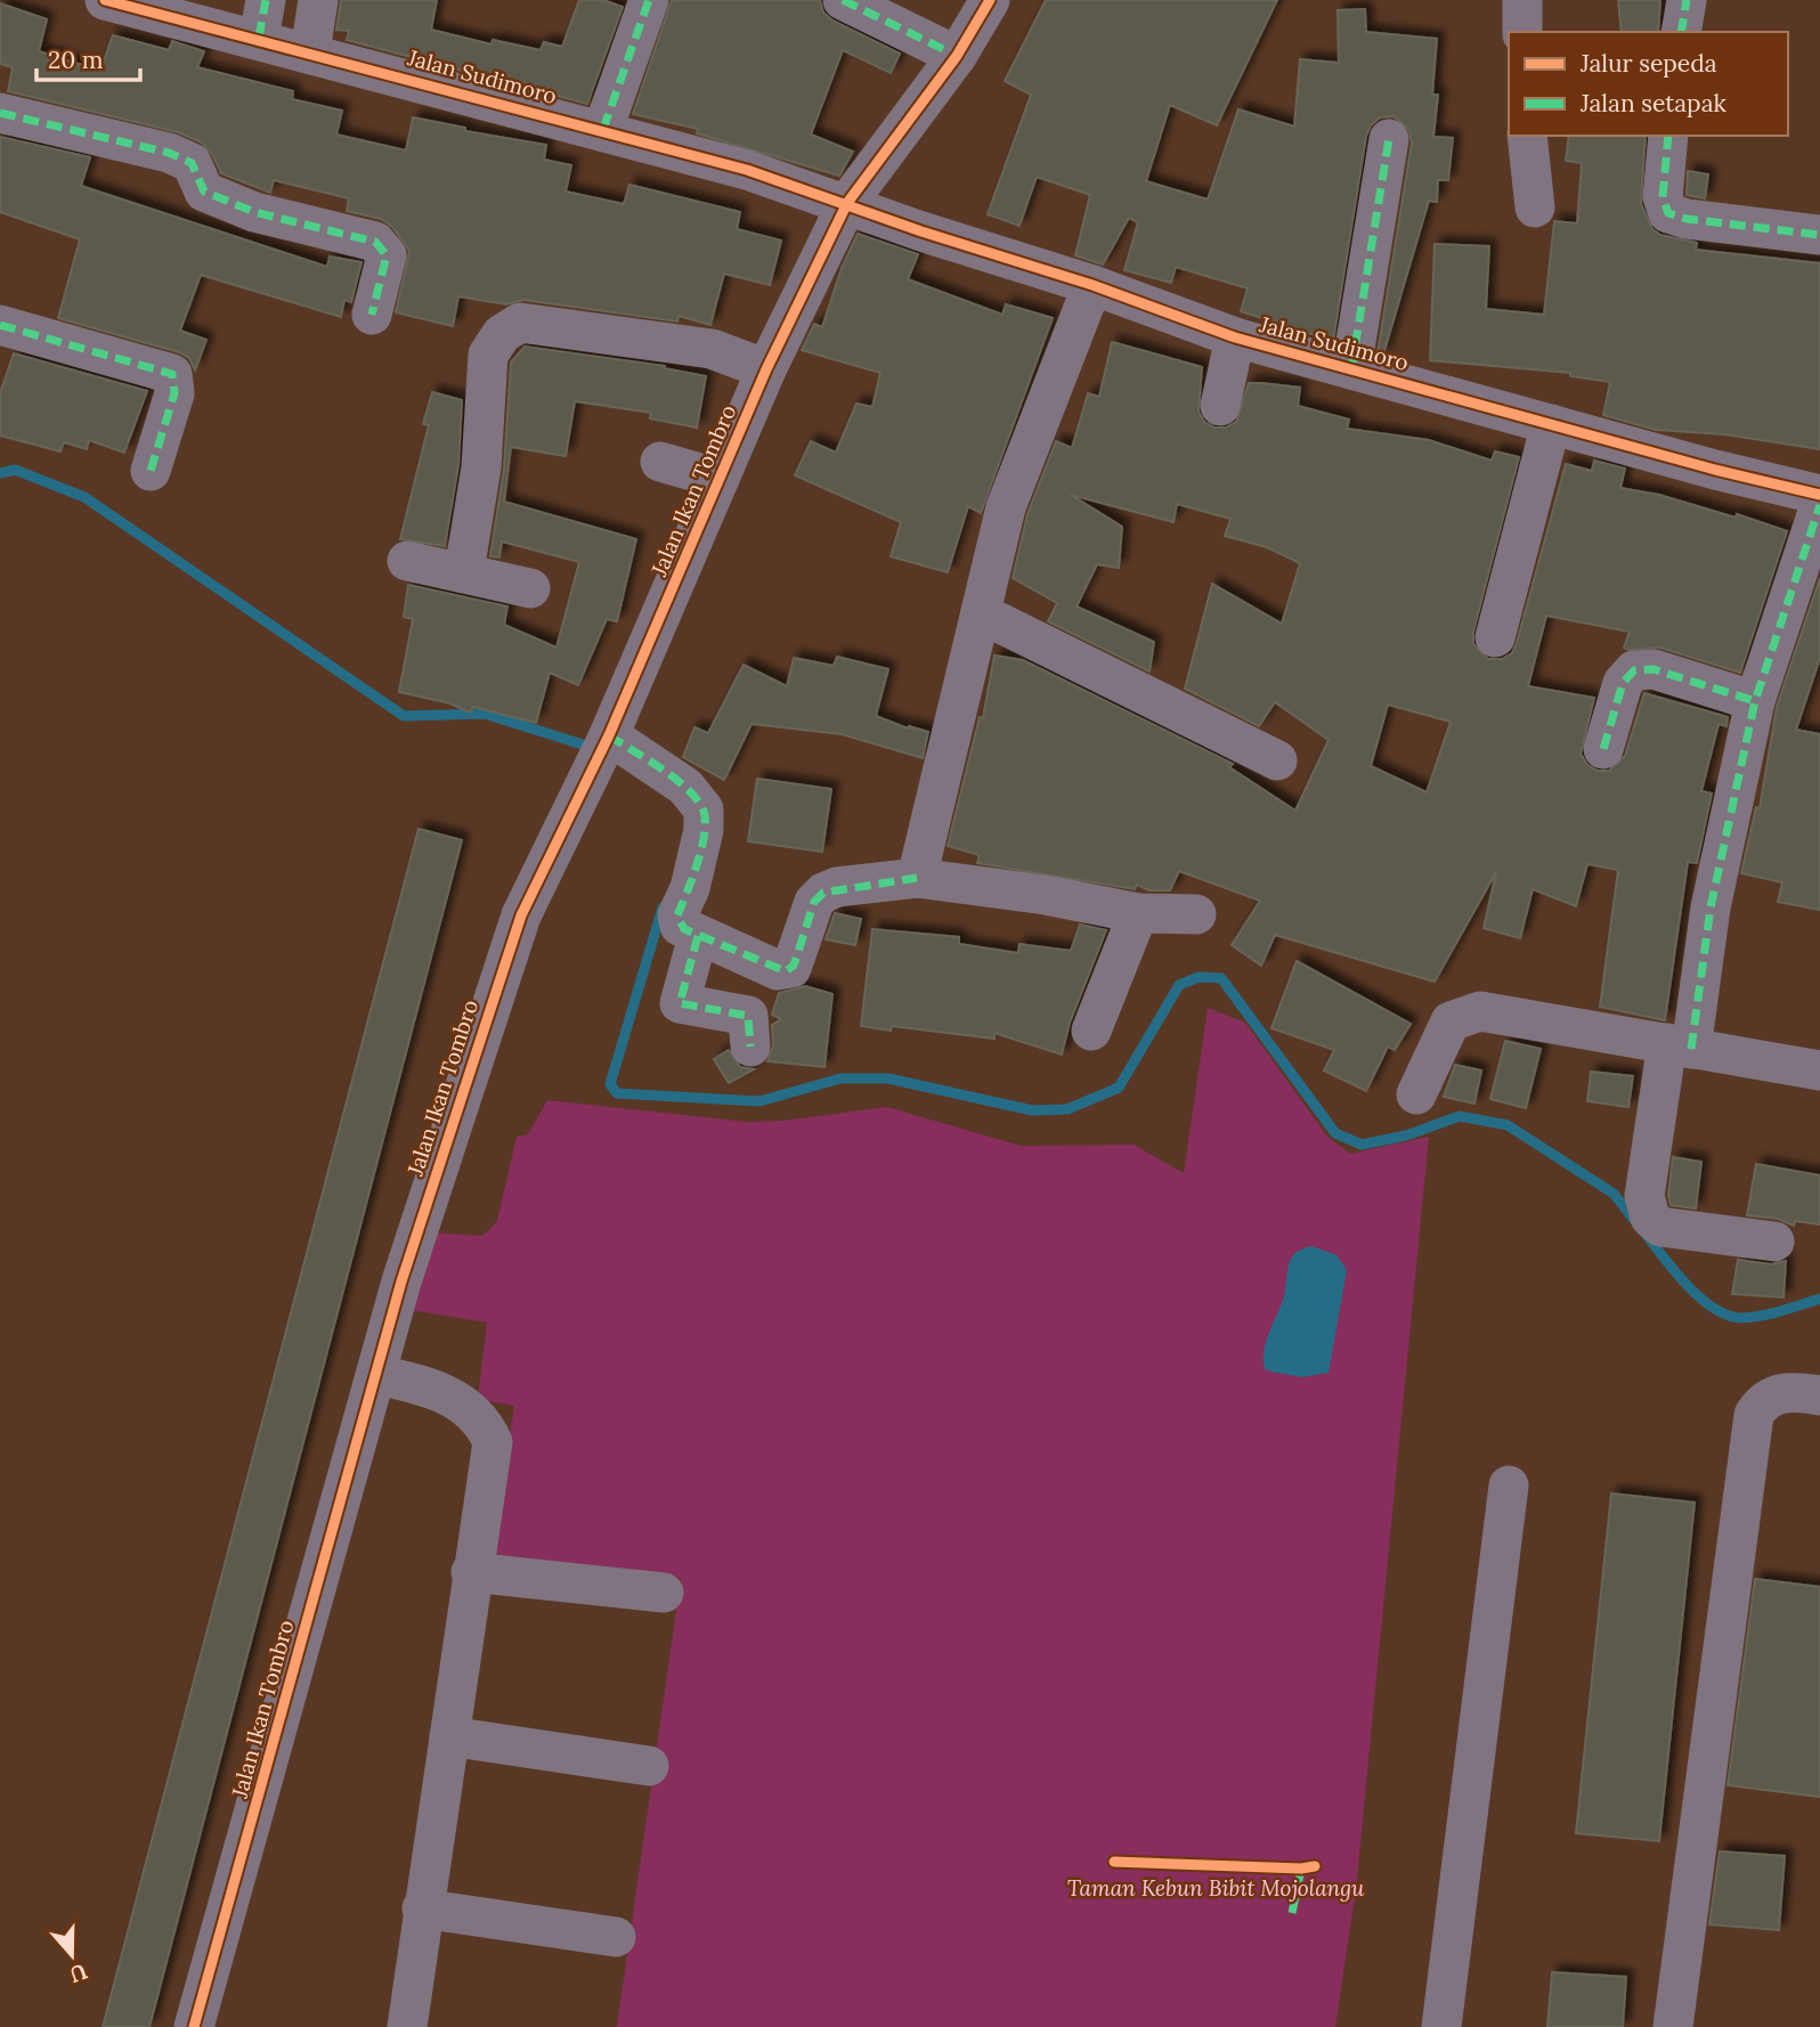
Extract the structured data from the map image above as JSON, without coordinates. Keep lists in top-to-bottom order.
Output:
{
  "streets": {
    "street": ["Jalan Sudimoro", "Jalan Ikan Tombro"]
  },
  "crossings": [
    ["Jalan Sudimoro", "Jalan Ikan Tombro"]
  ],
  "parks": ["Taman Kebun Bibit Mojolangu"],
  "legend": ["Jalur sepeda", "Jalan setapak"],
  "scale_bar": "20 m",
  "north": "bottom"
}
